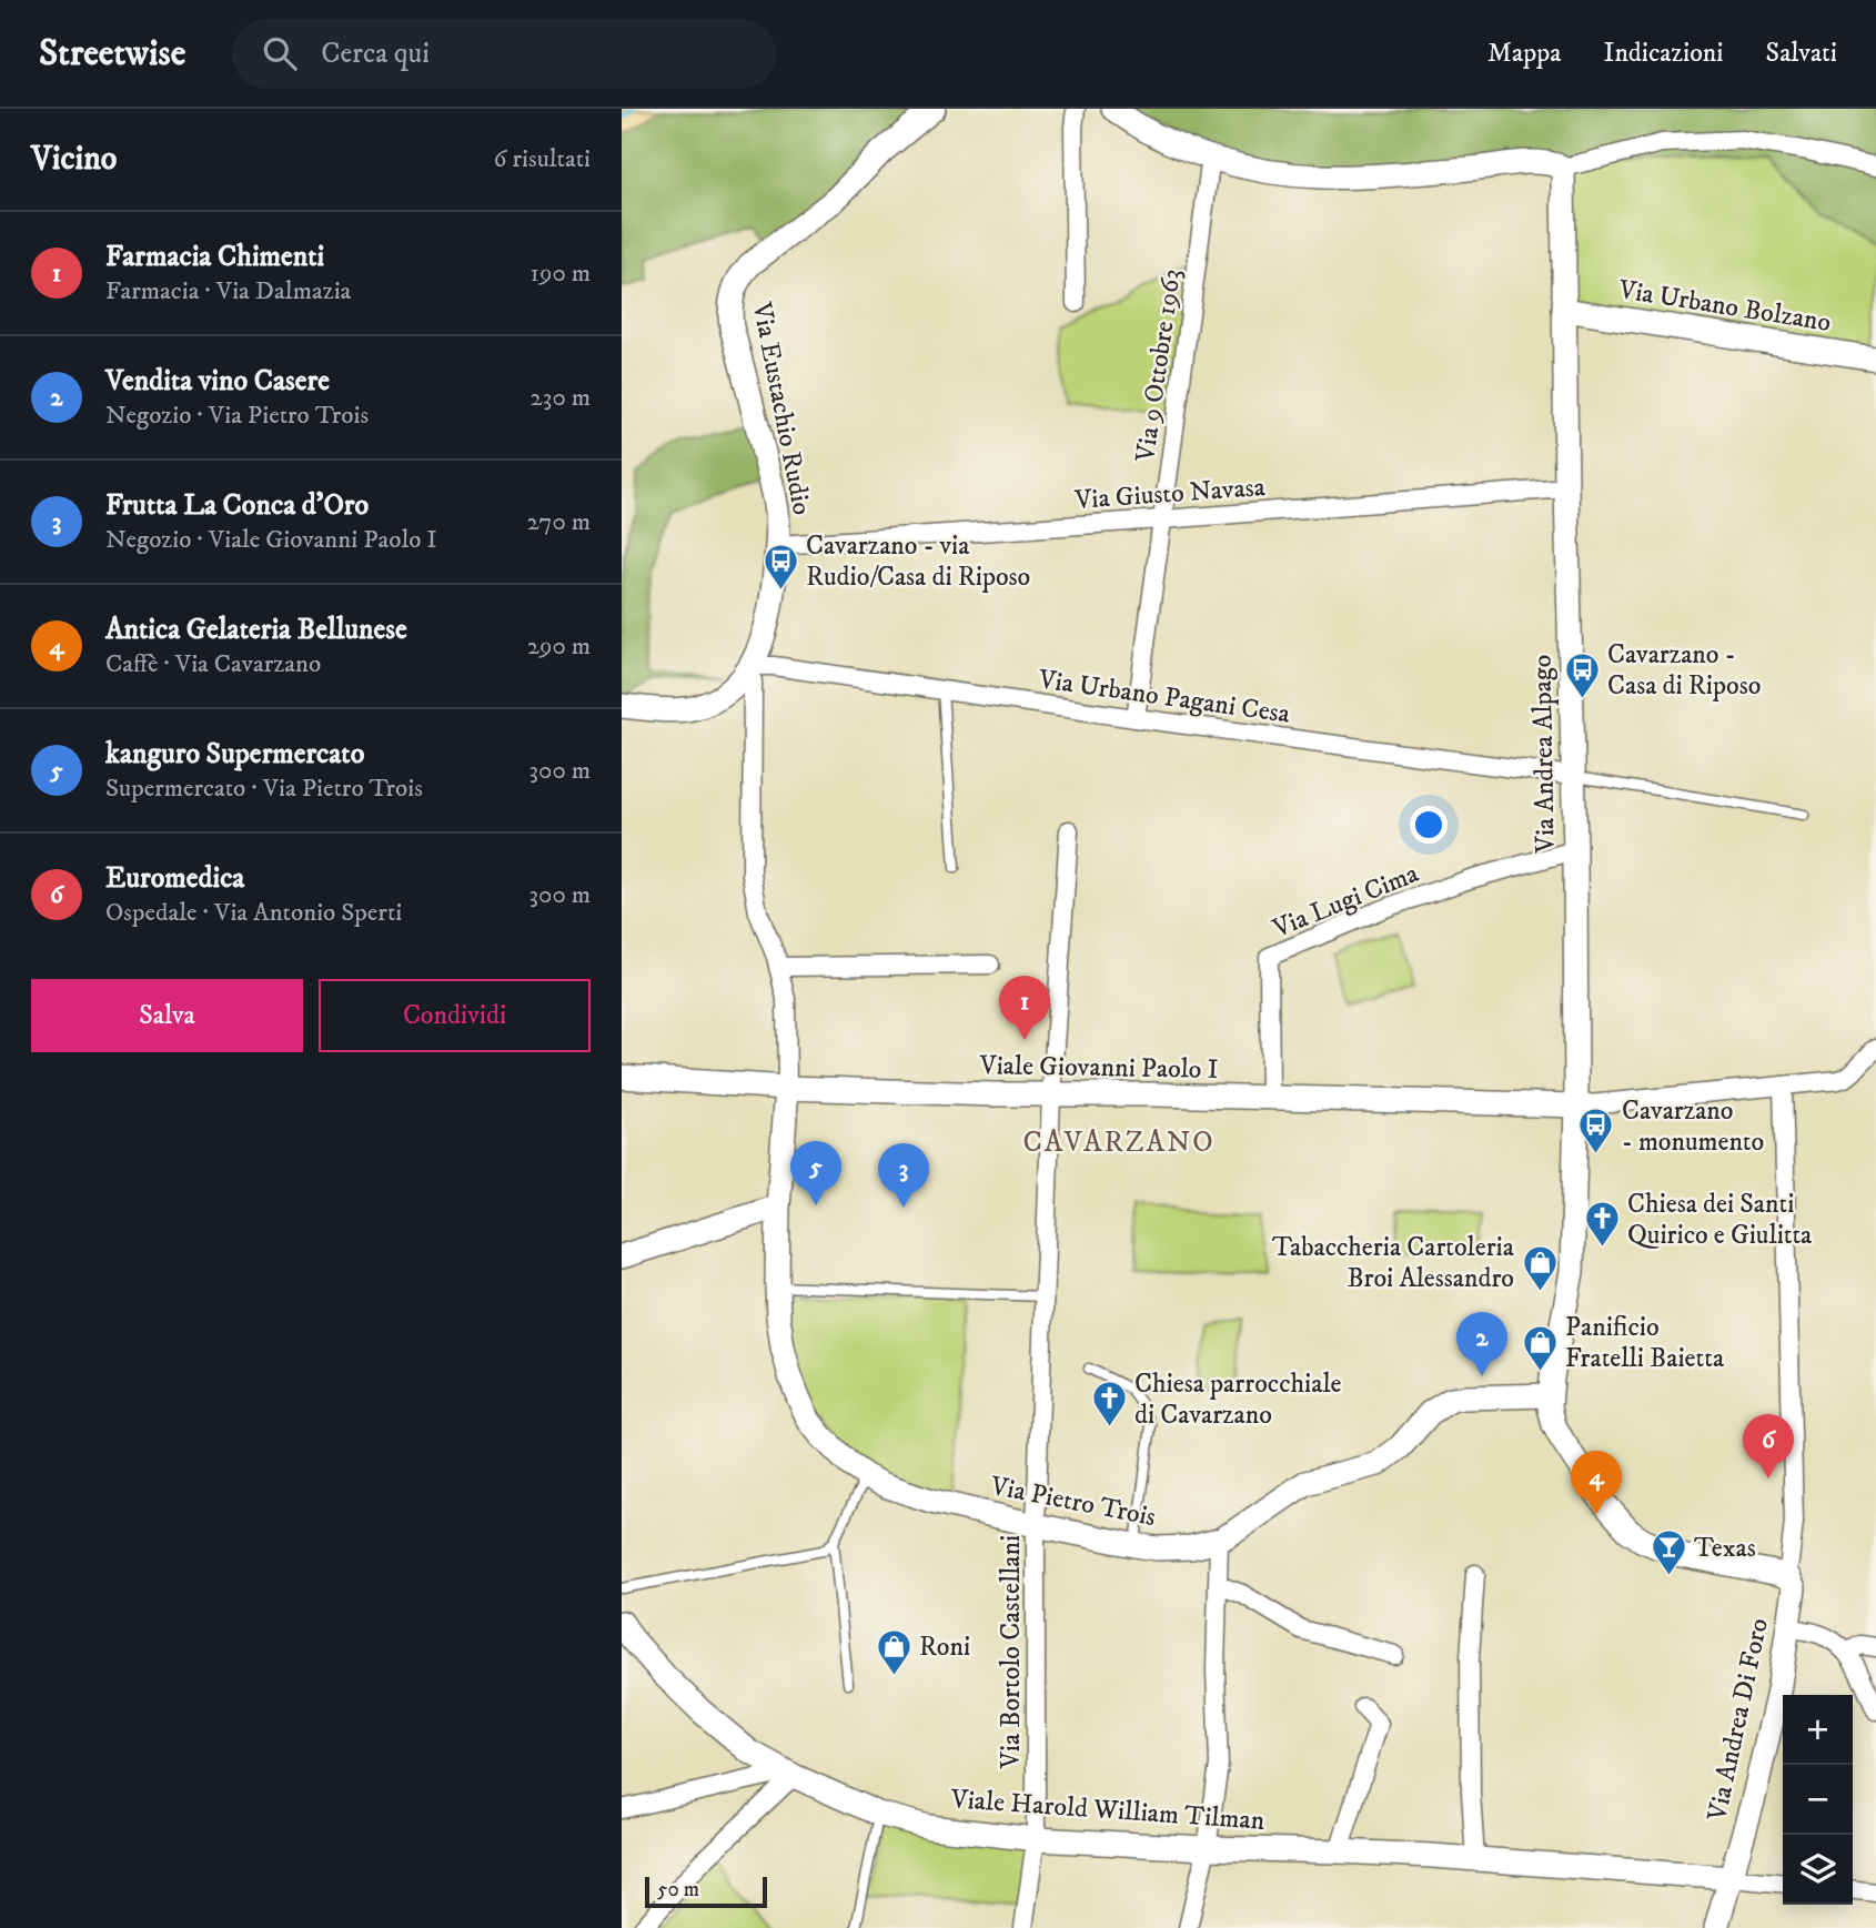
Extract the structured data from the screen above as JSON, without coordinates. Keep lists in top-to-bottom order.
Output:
{
  "streets": {
    "street": [
      "Via Urbano Bolzano",
      "Via 9 Ottobre 1963",
      "Via Eustachio Rudio",
      "Via Giusto Navasa",
      "Via Urbano Pagani Cesa",
      "Via Andrea Alpago",
      "Via Lugi Cima",
      "Viale Giovanni Paolo I",
      "Via Pietro Trois",
      "Via Bortolo Castellani",
      "Via Andrea Di Foro",
      "Viale Harold William Tilman"
    ]
  },
  "crossings": [
    ["Via Urbano Bolzano", "Via Andrea Alpago"],
    ["Via 9 Ottobre 1963", "Via Giusto Navasa"],
    ["Via 9 Ottobre 1963", "Via Urbano Pagani Cesa"],
    ["Via Eustachio Rudio", "Via Giusto Navasa"],
    ["Via Eustachio Rudio", "Via Urbano Pagani Cesa"],
    ["Via Giusto Navasa", "Via Andrea Alpago"],
    ["Via Urbano Pagani Cesa", "Via Andrea Alpago"],
    ["Via Andrea Alpago", "Via Lugi Cima"],
    ["Via Andrea Alpago", "Viale Giovanni Paolo I"],
    ["Via Andrea Alpago", "Via Pietro Trois"],
    ["Via Lugi Cima", "Viale Giovanni Paolo I"],
    ["Viale Giovanni Paolo I", "Via Pietro Trois"],
    ["Viale Giovanni Paolo I", "Via Bortolo Castellani"],
    ["Via Pietro Trois", "Via Bortolo Castellani"],
    ["Via Bortolo Castellani", "Viale Harold William Tilman"],
    ["Via Andrea Di Foro", "Viale Harold William Tilman"]
  ],
  "districts": ["CAVARZANO"],
  "places": {
    "bus stop": ["Cavarzano - via Rudio/Casa di Riposo", "Cavarzano - Casa di Riposo", "Cavarzano - monumento"],
    "church": ["Chiesa dei Santi Quirico e Giulitta", "Chiesa parrocchiale di Cavarzano"],
    "shop": ["Tabaccheria Cartoleria Broi Alessandro", "Panificio Fratelli Baietta", "Roni"],
    "bar": ["Texas"]
  },
  "scale_bar": "50 m",
  "page": {
    "header": "Streetwise",
    "search": "Cerca qui",
    "nav": ["Mappa", "Indicazioni", "Salvati"],
    "heading": ["Vicino", "6 risultati"],
    "list": [
      {
        "mark": "1",
        "name": "Farmacia Chimenti",
        "note": "Farmacia · Via Dalmazia",
        "value": "190 m"
      },
      {
        "mark": "2",
        "name": "Vendita vino Casere",
        "note": "Negozio · Via Pietro Trois",
        "value": "230 m"
      },
      {
        "mark": "3",
        "name": "Frutta La Conca d'Oro",
        "note": "Negozio · Viale Giovanni Paolo I",
        "value": "270 m"
      },
      {
        "mark": "4",
        "name": "Antica Gelateria Bellunese",
        "note": "Caffè · Via Cavarzano",
        "value": "290 m"
      },
      {
        "mark": "5",
        "name": "kanguro Supermercato",
        "note": "Supermercato · Via Pietro Trois",
        "value": "300 m"
      },
      {
        "mark": "6",
        "name": "Euromedica",
        "note": "Ospedale · Via Antonio Sperti",
        "value": "300 m"
      }
    ],
    "buttons": ["Salva", "Condividi"],
    "pins": [
      "1",
      "5",
      "3",
      "2",
      "6",
      "4"
    ],
    "map_buttons": ["+", "−"],
    "scale": "50 m"
  }
}
